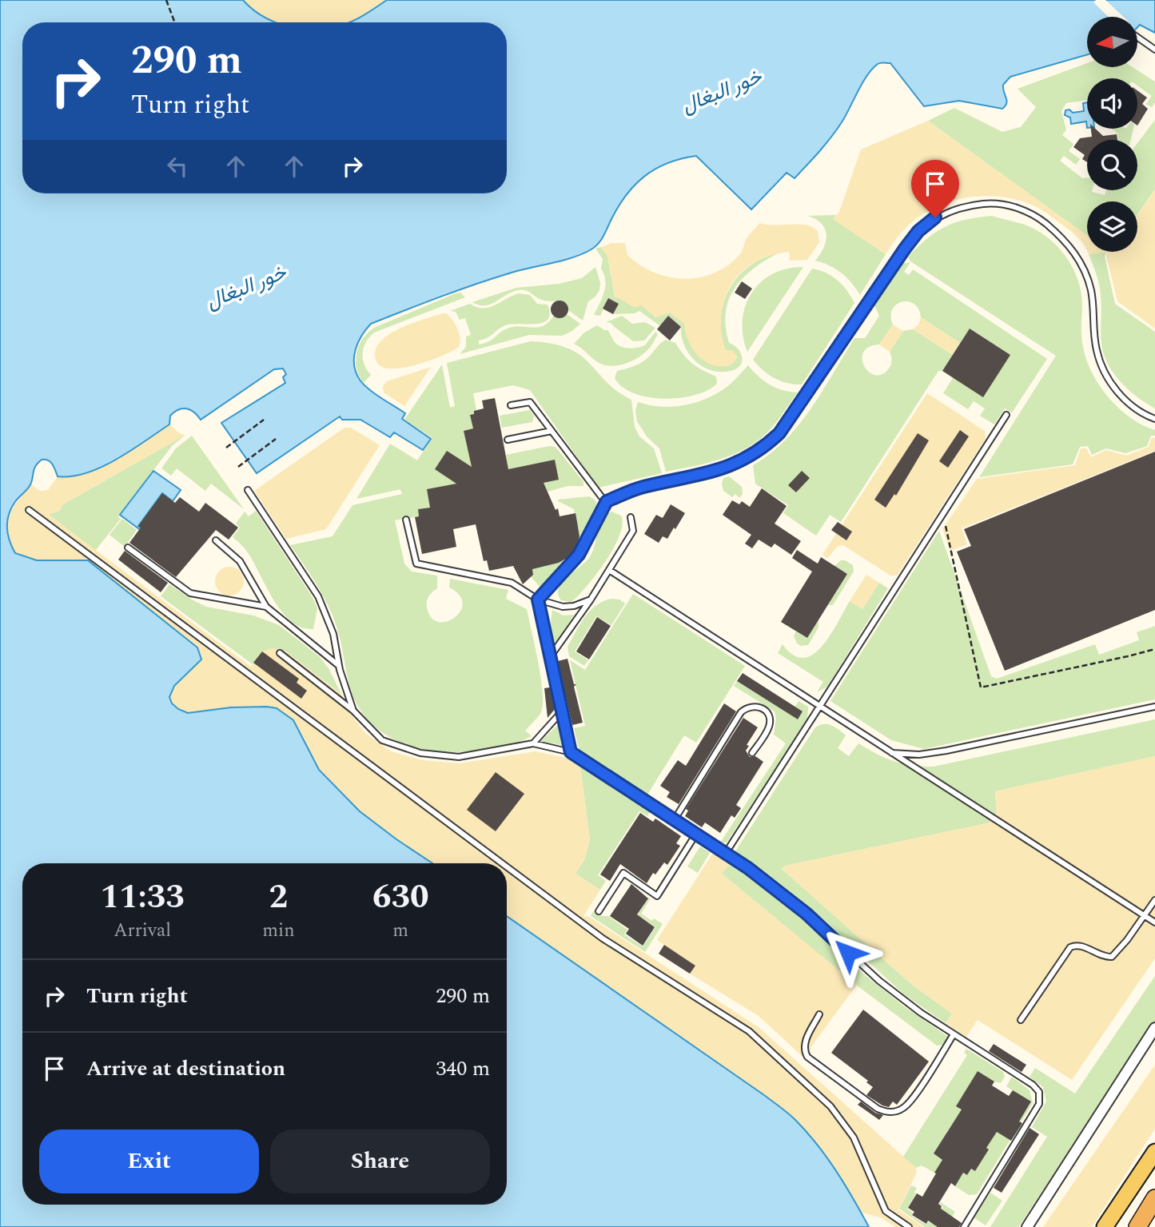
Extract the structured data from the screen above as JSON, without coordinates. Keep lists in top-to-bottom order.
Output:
{
  "water": ["خور البغال"],
  "north": "left",
  "page": {
    "turn": ["290 m", "Turn right"],
    "eta": [
      "11:33",
      "Arrival",
      "2",
      "min",
      "630",
      "m"
    ],
    "list": [
      {
        "name": "Turn right",
        "value": "290 m"
      },
      {
        "name": "Arrive at destination",
        "value": "340 m"
      }
    ],
    "buttons": ["Exit", "Share"]
  }
}
